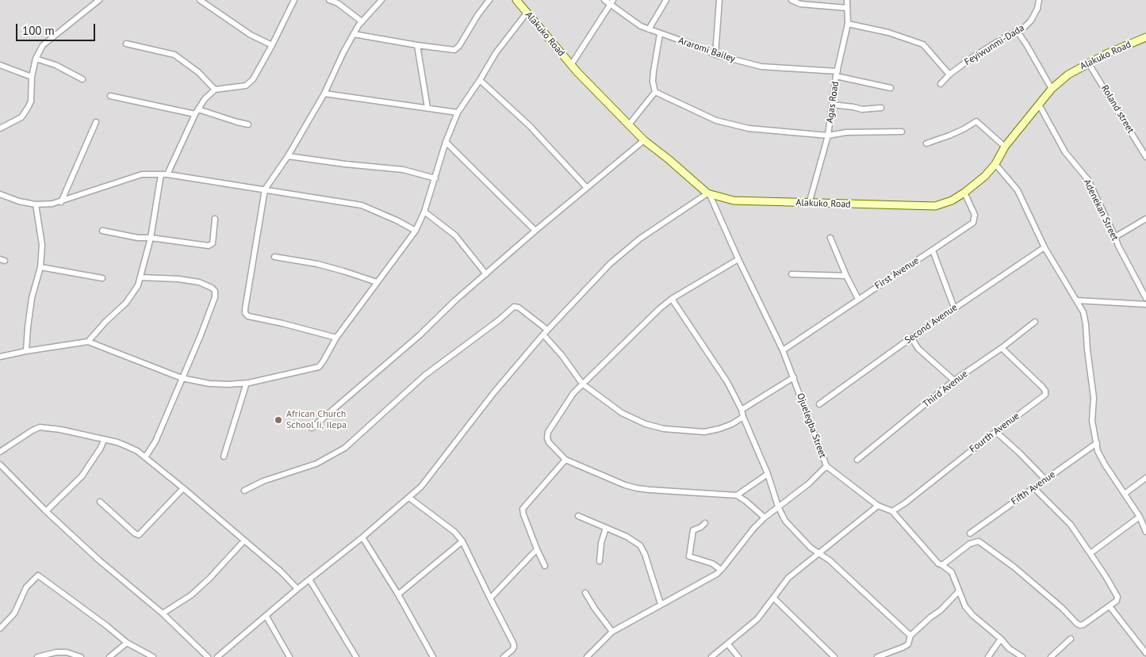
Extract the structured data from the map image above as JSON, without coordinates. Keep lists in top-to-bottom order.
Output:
{
  "streets": {
    "main road": ["Alakuko Road"],
    "street": [
      "Feyiwunmi-Dada",
      "Araromi Bailey",
      "Agas Road",
      "Roland street",
      "Adenekan Street",
      "First Avenue",
      "Second Avenue",
      "Third Avenue",
      "Ojuelegba Street",
      "Fourth Avenue",
      "Fifth Avenue"
    ]
  },
  "crossings": [
    ["Alakuko Road", "Agas Road"],
    ["Alakuko Road", "Roland street"],
    ["Alakuko Road", "Adenekan Street"],
    ["Alakuko Road", "First Avenue"],
    ["Alakuko Road", "Ojuelegba Street"],
    ["Araromi Bailey", "Agas Road"],
    ["First Avenue", "Ojuelegba Street"],
    ["Third Avenue", "Fourth Avenue"],
    ["Ojuelegba Street", "Fourth Avenue"]
  ],
  "places": ["African Church School Ii, Ilepa"],
  "scale_bar": "100 m"
}
